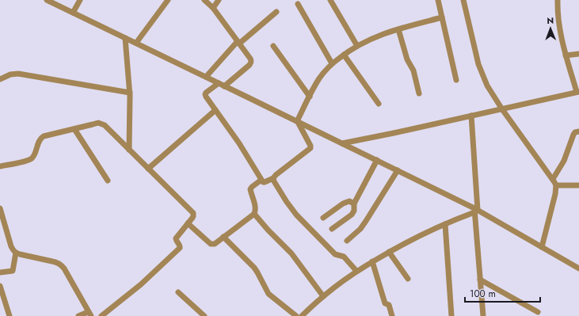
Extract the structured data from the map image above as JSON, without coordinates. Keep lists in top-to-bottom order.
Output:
{
  "scale_bar": "100 m",
  "north": "top"
}
